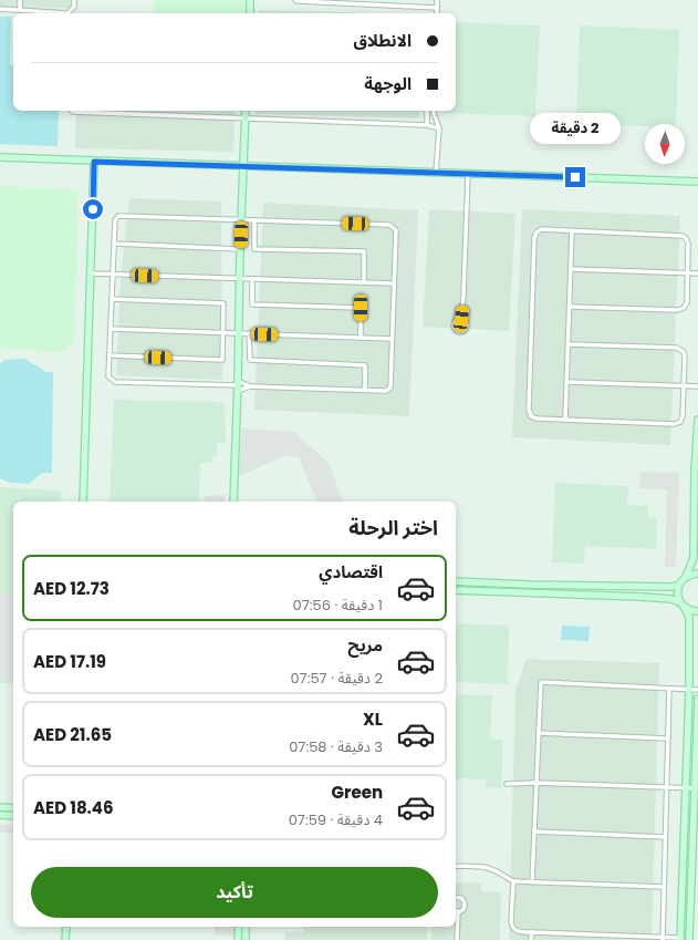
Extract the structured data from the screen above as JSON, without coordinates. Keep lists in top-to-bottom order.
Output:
{
  "north": "bottom",
  "page": {
    "banner": ["الانطلاق", "الوجهة"],
    "bubble": "2 دقيقة",
    "heading": "اختر الرحلة",
    "list": [
      {
        "name": "اقتصادي",
        "note": "1 دقيقة · 07:56",
        "value": "AED 12.73"
      },
      {
        "name": "مريح",
        "note": "2 دقيقة · 07:57",
        "value": "AED 17.19"
      },
      {
        "name": "XL",
        "note": "3 دقيقة · 07:58",
        "value": "AED 21.65"
      },
      {
        "name": "Green",
        "note": "4 دقيقة · 07:59",
        "value": "AED 18.46"
      }
    ],
    "buttons": "تأكيد"
  }
}
